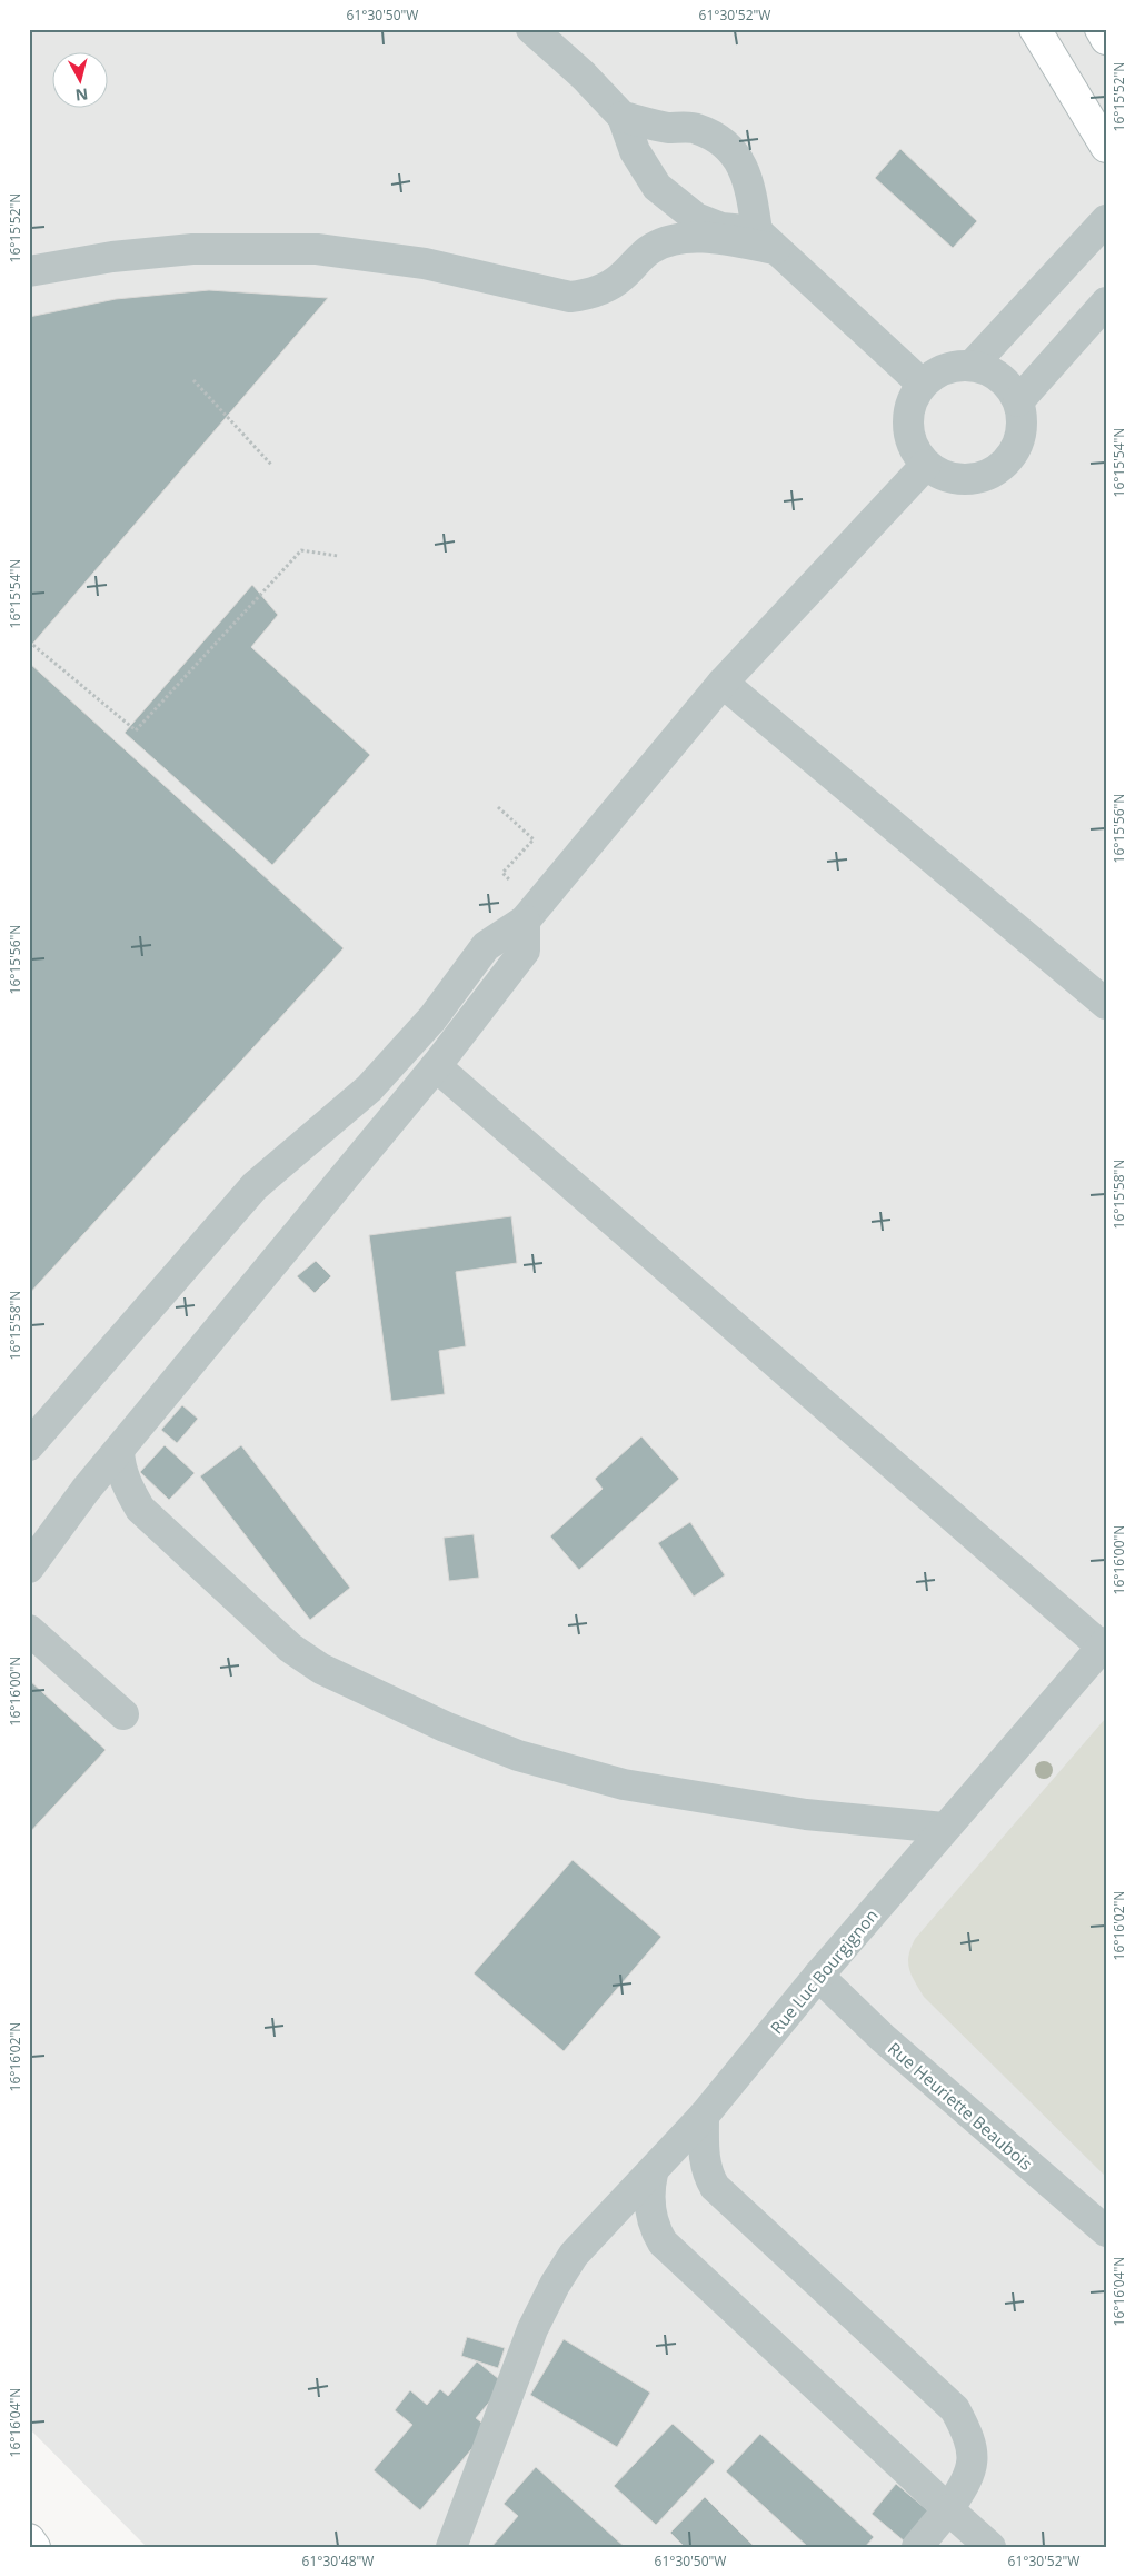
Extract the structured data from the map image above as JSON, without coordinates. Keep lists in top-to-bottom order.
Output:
{
  "streets": {
    "street": ["Rue Luc Bourgignon", "Rue Heuriette Beaubois"]
  },
  "crossings": [
    ["Rue Luc Bourgignon", "Rue Heuriette Beaubois"]
  ],
  "north": "bottom",
  "coordinates": [
    "61°30'50\"W",
    "61°30'52\"W",
    "16°15'52\"N",
    "16°15'54\"N",
    "16°15'56\"N",
    "16°15'58\"N",
    "16°16'00\"N",
    "16°16'02\"N",
    "16°16'04\"N",
    "61°30'48\"W"
  ]
}
